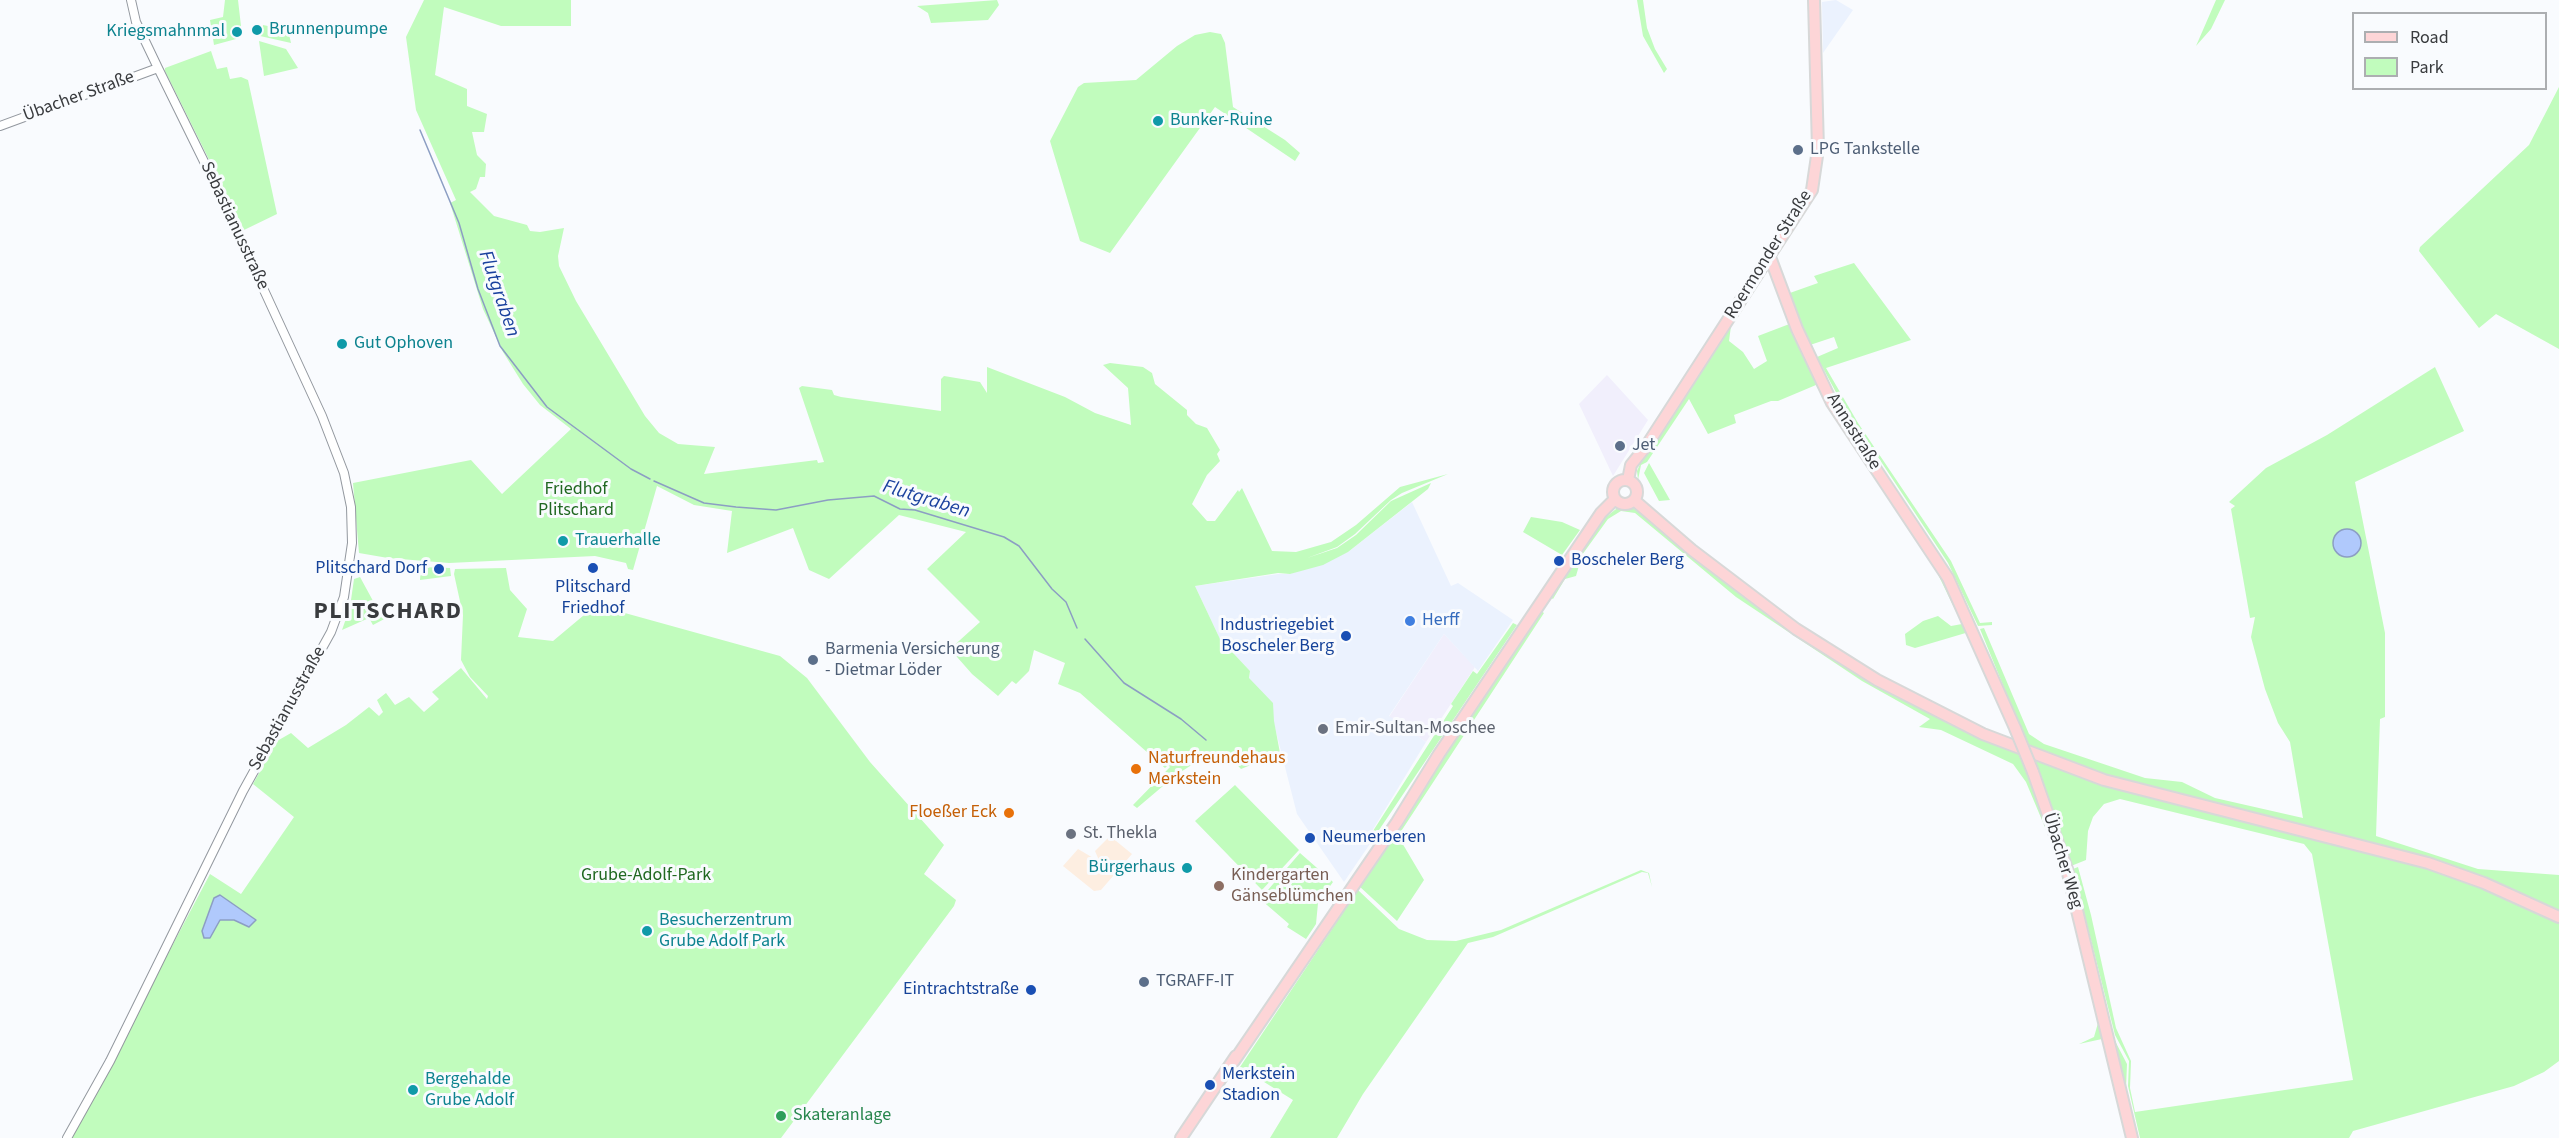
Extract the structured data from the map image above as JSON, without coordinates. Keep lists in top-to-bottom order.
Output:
{
  "streets": {
    "main road": ["Roermonder Straße", "Annastraße", "Übacher Weg"],
    "street": ["Übacher Straße", "Sebastianusstraße"]
  },
  "crossings": [
    ["Übacher Straße", "Sebastianusstraße"],
    ["Roermonder Straße", "Annastraße"],
    ["Annastraße", "Übacher Weg"]
  ],
  "districts": ["PLITSCHARD"],
  "water": ["Flutgraben"],
  "parks": ["Friedhof Plitschard", "Grube-Adolf-Park"],
  "places": [
    "Brunnenpumpe",
    "Kriegsmahnmal",
    "Bunker-Ruine",
    "LPG Tankstelle",
    "Gut Ophoven",
    "Jet",
    "Trauerhalle",
    "Boscheler Berg",
    "Plitschard Friedhof",
    "Plitschard Dorf",
    "Herff",
    "Industriegebiet Boscheler Berg",
    "Barmenia Versicherung - Dietmar Löder",
    "Emir-Sultan-Moschee",
    "Naturfreundehaus Merkstein",
    "Floeßer Eck",
    "St. Thekla",
    "Neumerberen",
    "Bürgerhaus",
    "Kindergarten Gänseblümchen",
    "Besucherzentrum Grube Adolf Park",
    "TGRAFF-IT",
    "Eintrachtstraße",
    "Merkstein Stadion",
    "Bergehalde Grube Adolf",
    "Skateranlage"
  ],
  "legend": ["Road", "Park"]
}
